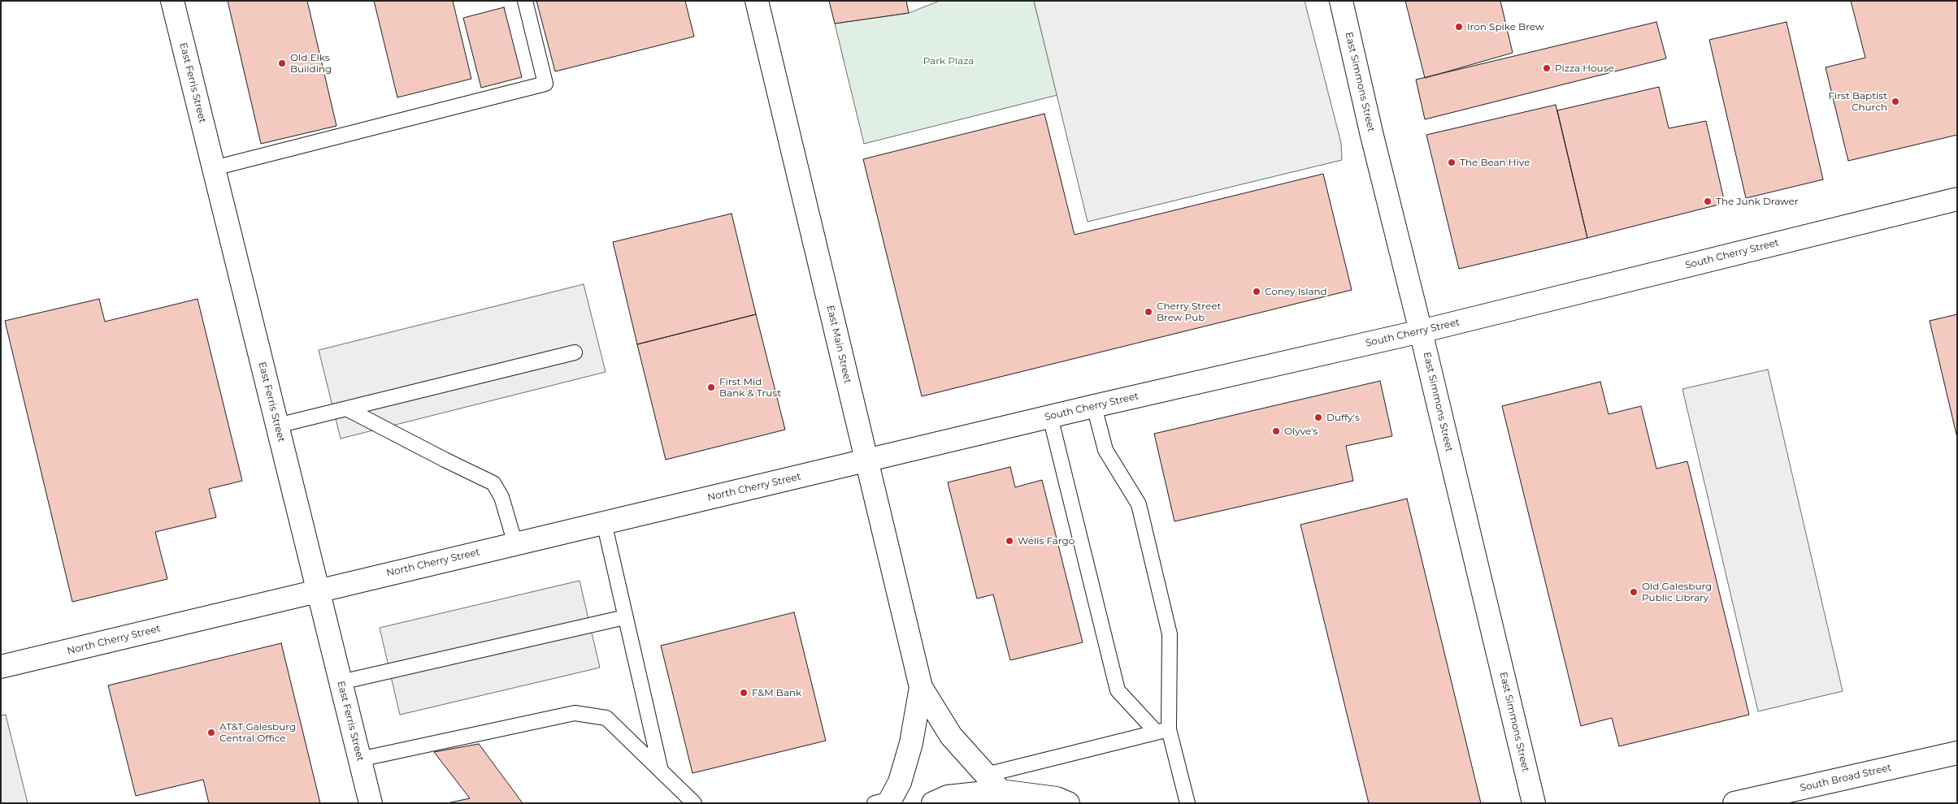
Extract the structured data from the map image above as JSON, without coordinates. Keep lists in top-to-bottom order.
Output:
{
  "streets": {
    "street": [
      "East Simmons Street",
      "East Ferris Street",
      "South Cherry Street",
      "East Main Street",
      "North Cherry Street",
      "South Broad Street"
    ]
  },
  "crossings": [
    ["East Simmons Street", "South Cherry Street"],
    ["East Ferris Street", "North Cherry Street"],
    ["South Cherry Street", "East Main Street"],
    ["South Cherry Street", "North Cherry Street"],
    ["East Main Street", "North Cherry Street"]
  ],
  "parks": ["Park Plaza"],
  "places": [
    "Iron Spike Brew",
    "Old Elks Building",
    "Pizza House",
    "First Baptist Church",
    "The Bean Hive",
    "The Junk Drawer",
    "Coney Island",
    "Cherry Street Brew Pub",
    "First Mid Bank & Trust",
    "Duffy's",
    "Olyve's",
    "Wells Fargo",
    "Old Galesburg Public Library",
    "F&M Bank",
    "AT&T Galesburg Central Office"
  ]
}
